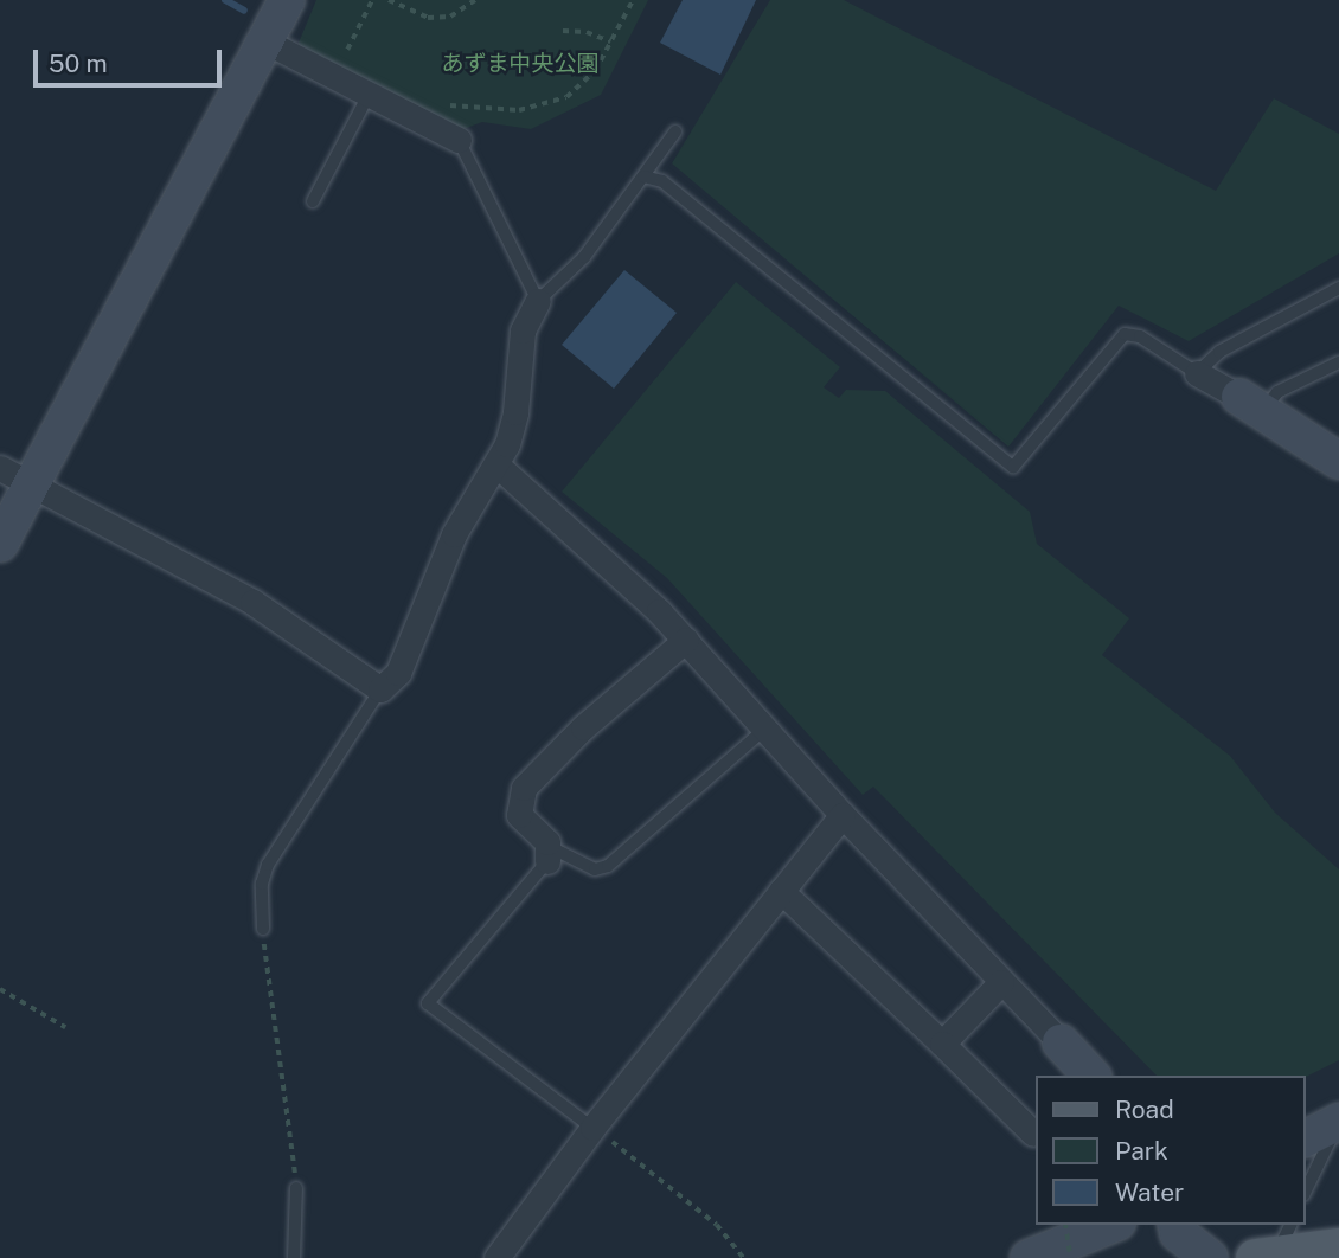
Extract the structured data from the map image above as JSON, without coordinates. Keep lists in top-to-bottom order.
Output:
{
  "parks": ["あずま中央公園"],
  "legend": ["Road", "Park", "Water"],
  "scale_bar": "50 m"
}
